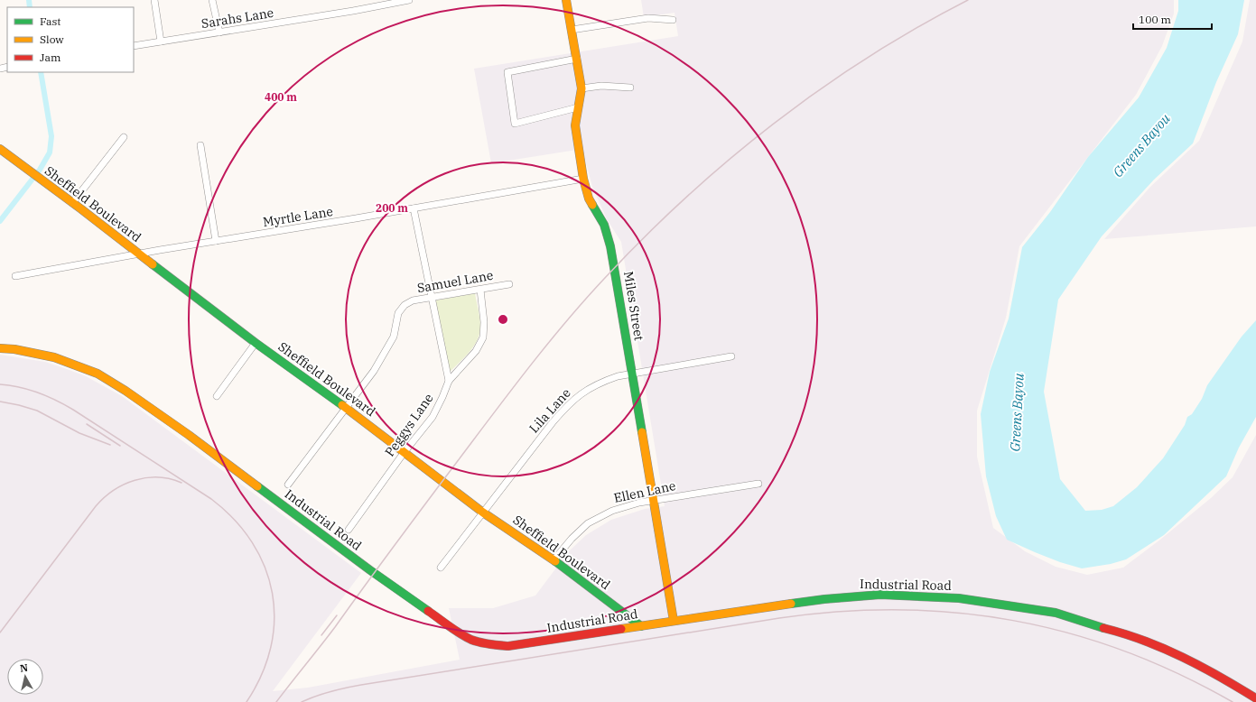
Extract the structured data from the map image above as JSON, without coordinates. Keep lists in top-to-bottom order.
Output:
{
  "streets": {
    "street": [
      "Sarahs Lane",
      "Sheffield Boulevard",
      "Myrtle Lane",
      "Samuel Lane",
      "Miles Street",
      "Lila Lane",
      "Peggys Lane",
      "Ellen Lane",
      "Industrial Road"
    ]
  },
  "crossings": [
    ["Sheffield Boulevard", "Myrtle Lane"],
    ["Sheffield Boulevard", "Samuel Lane"],
    ["Sheffield Boulevard", "Lila Lane"],
    ["Sheffield Boulevard", "Peggys Lane"],
    ["Sheffield Boulevard", "Ellen Lane"],
    ["Sheffield Boulevard", "Industrial Road"],
    ["Myrtle Lane", "Miles Street"],
    ["Samuel Lane", "Peggys Lane"],
    ["Miles Street", "Lila Lane"],
    ["Miles Street", "Ellen Lane"],
    ["Miles Street", "Industrial Road"]
  ],
  "water": ["Greens Bayou"],
  "legend": ["Fast", "Slow", "Jam"],
  "scale_bar": "100 m",
  "north": "top",
  "rings": ["400 m", "200 m"]
}
